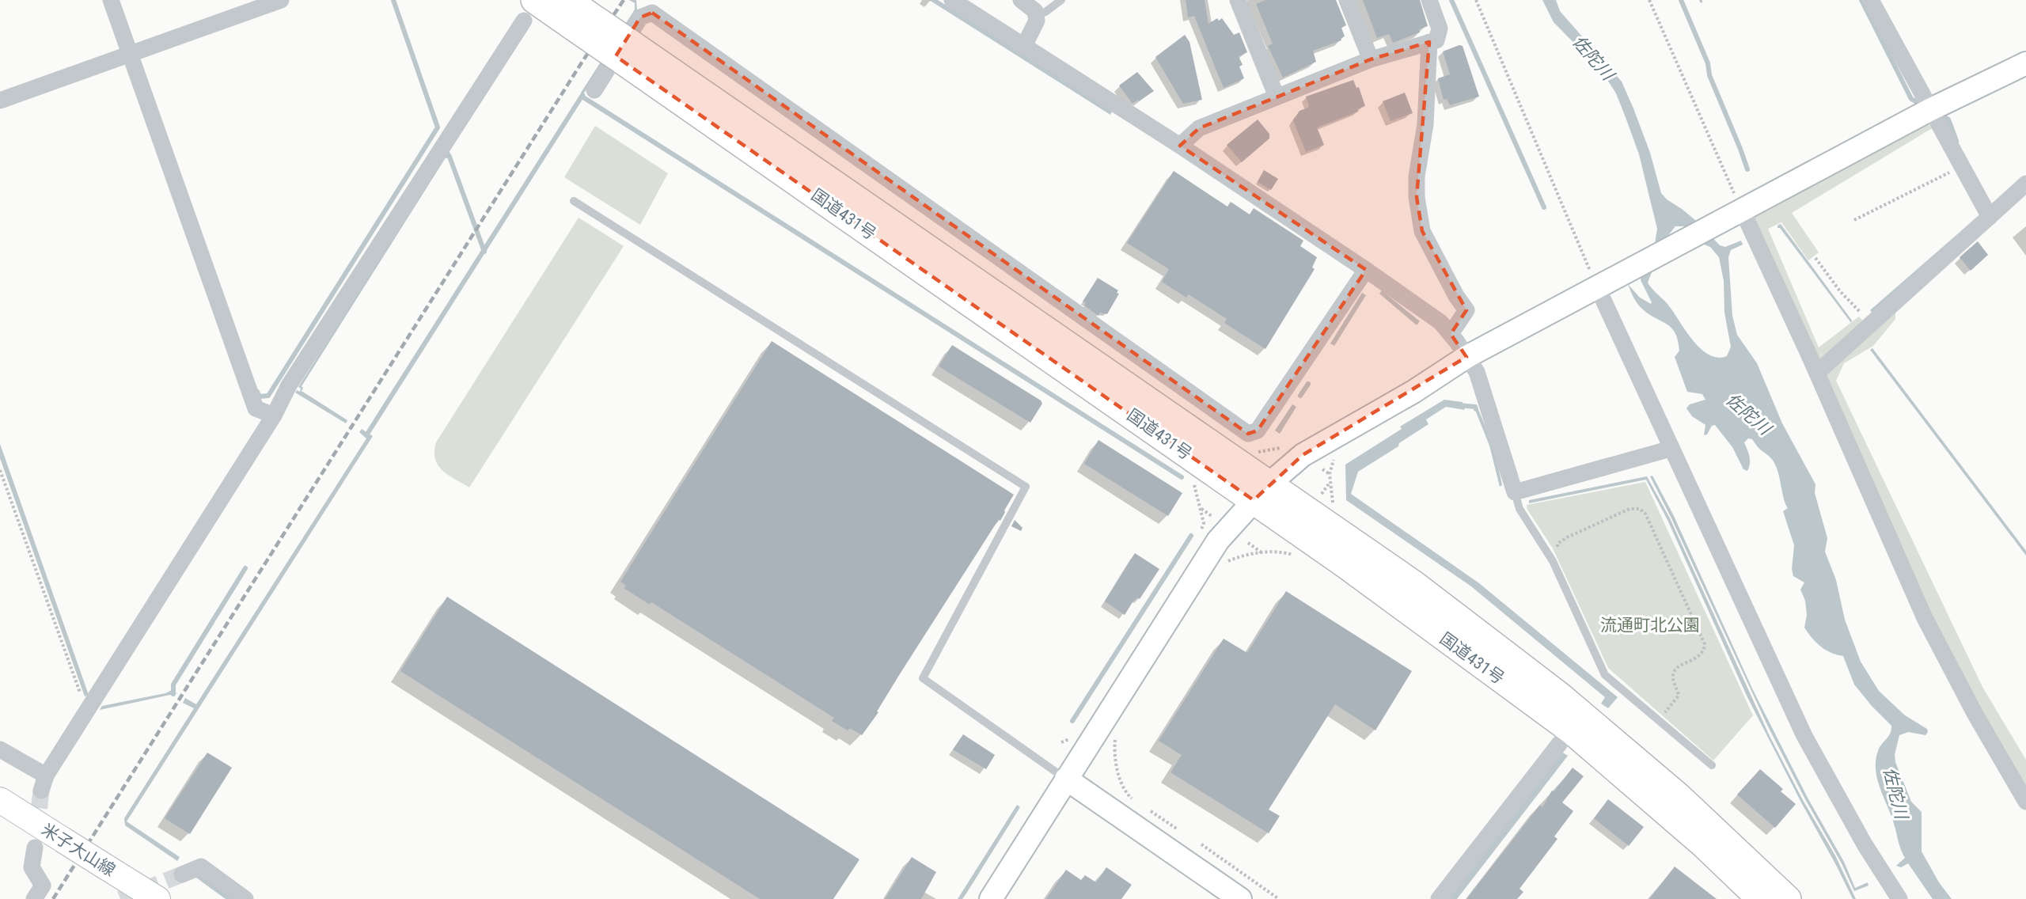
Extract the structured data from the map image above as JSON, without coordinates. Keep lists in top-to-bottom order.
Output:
{
  "streets": {
    "highway": ["国道431号"],
    "main road": ["米子大山線"]
  },
  "water": ["佐陀川"],
  "parks": ["流通町北公園"]
}
